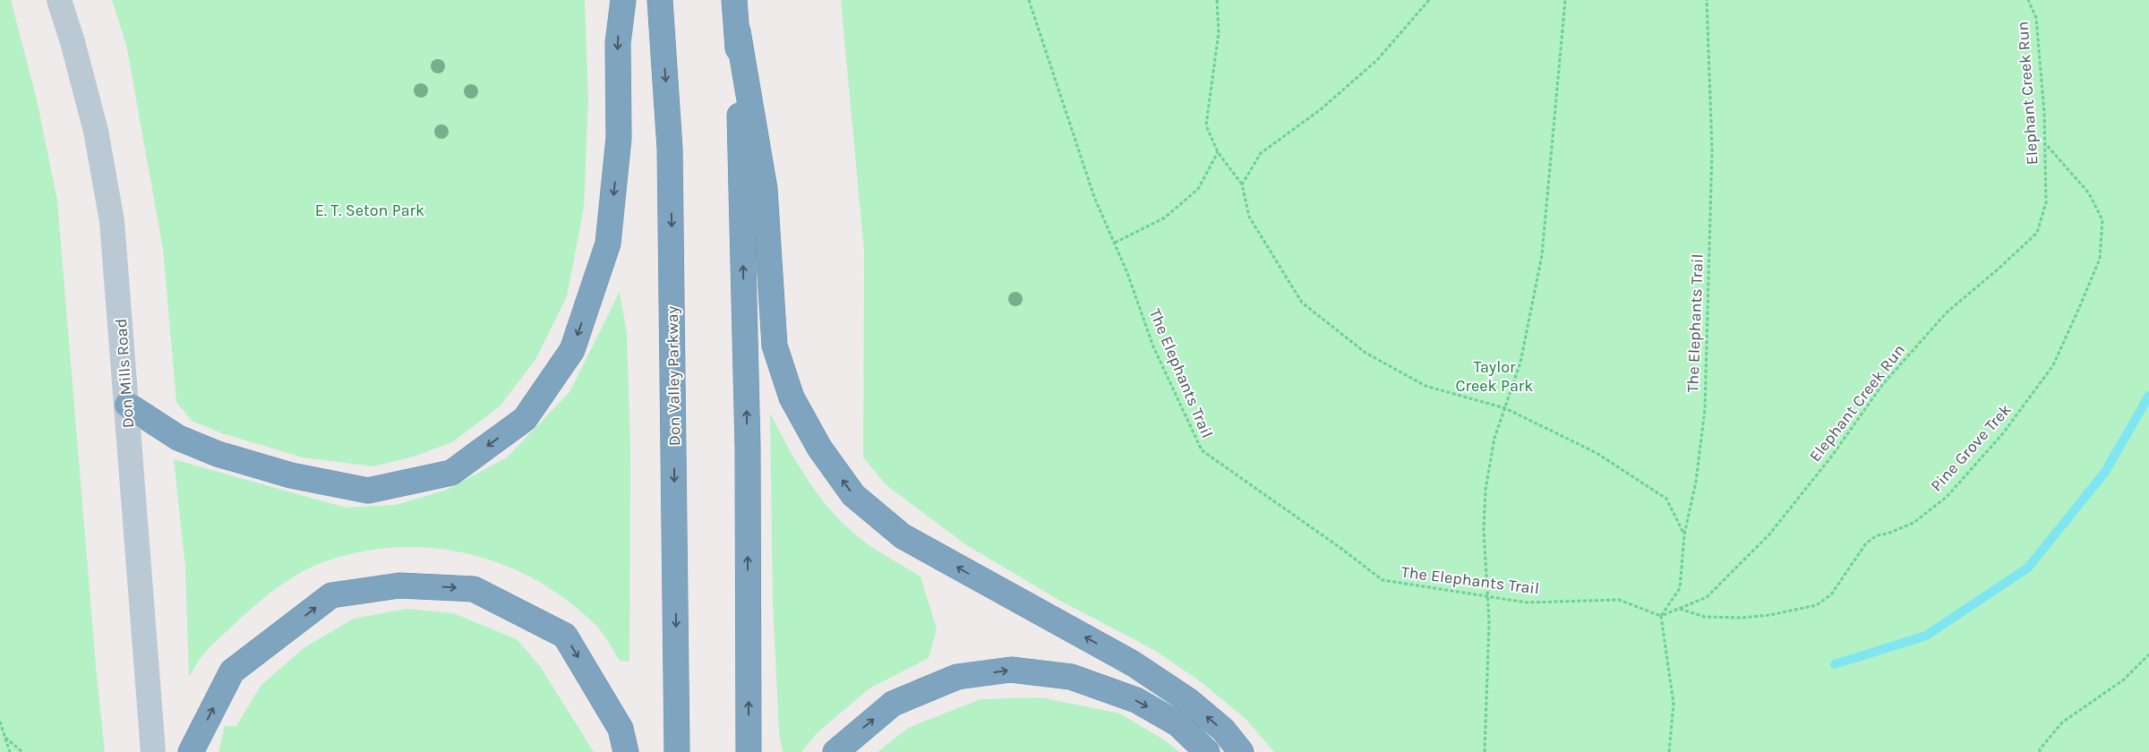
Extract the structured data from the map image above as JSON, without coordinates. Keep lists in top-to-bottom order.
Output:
{
  "streets": {
    "highway": ["Don Valley Parkway"],
    "main road": ["Don Mills Road"],
    "path": ["Elephant Creek Run", "The Elephants Trail", "Pine Grove Trek"]
  },
  "crossings": [
    ["Elephant Creek Run", "The Elephants Trail"],
    ["Elephant Creek Run", "Pine Grove Trek"]
  ],
  "parks": ["E. T. Seton Park", "Taylor Creek Park"]
}
